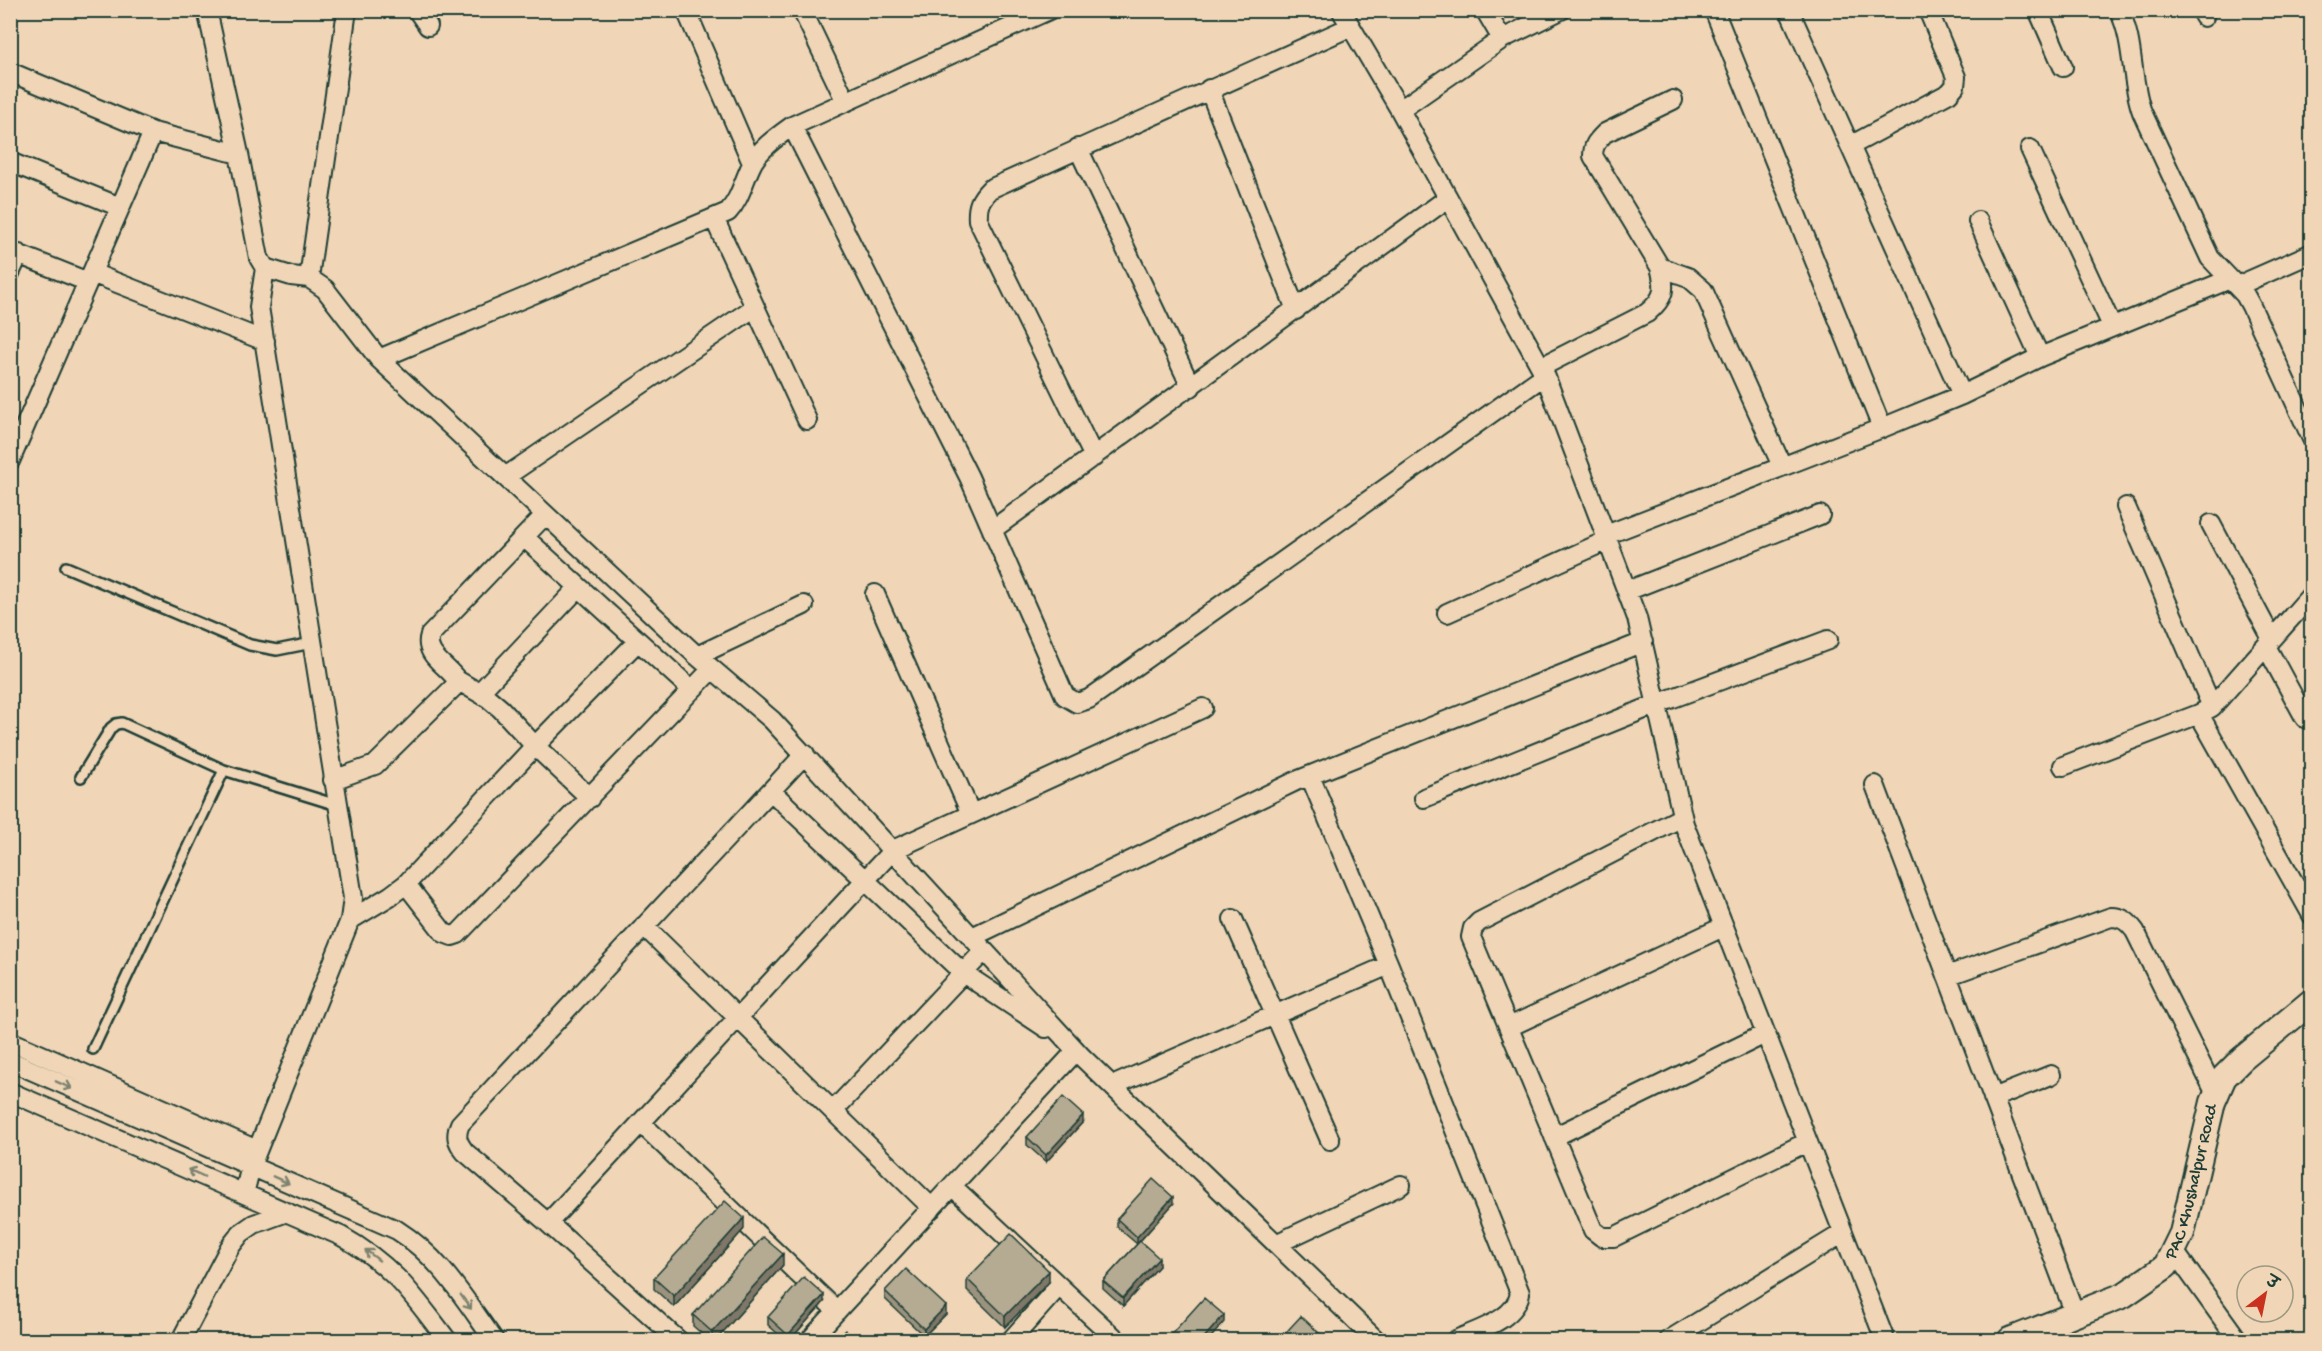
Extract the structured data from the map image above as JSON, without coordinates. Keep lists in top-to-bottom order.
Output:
{
  "streets": {
    "main road": ["PAC Khushalpur Road"]
  },
  "north": "top right"
}
